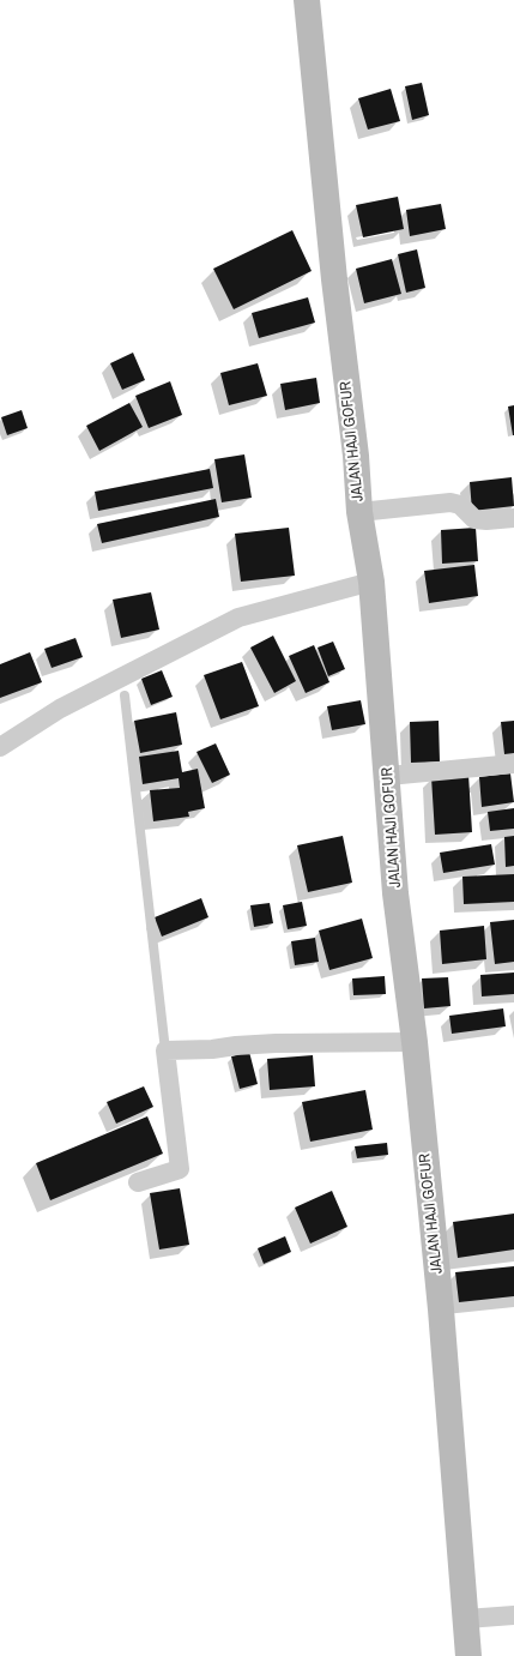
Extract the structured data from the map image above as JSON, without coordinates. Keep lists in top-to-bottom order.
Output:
{
  "streets": {
    "street": ["JALAN HAJI GOFUR"]
  }
}
